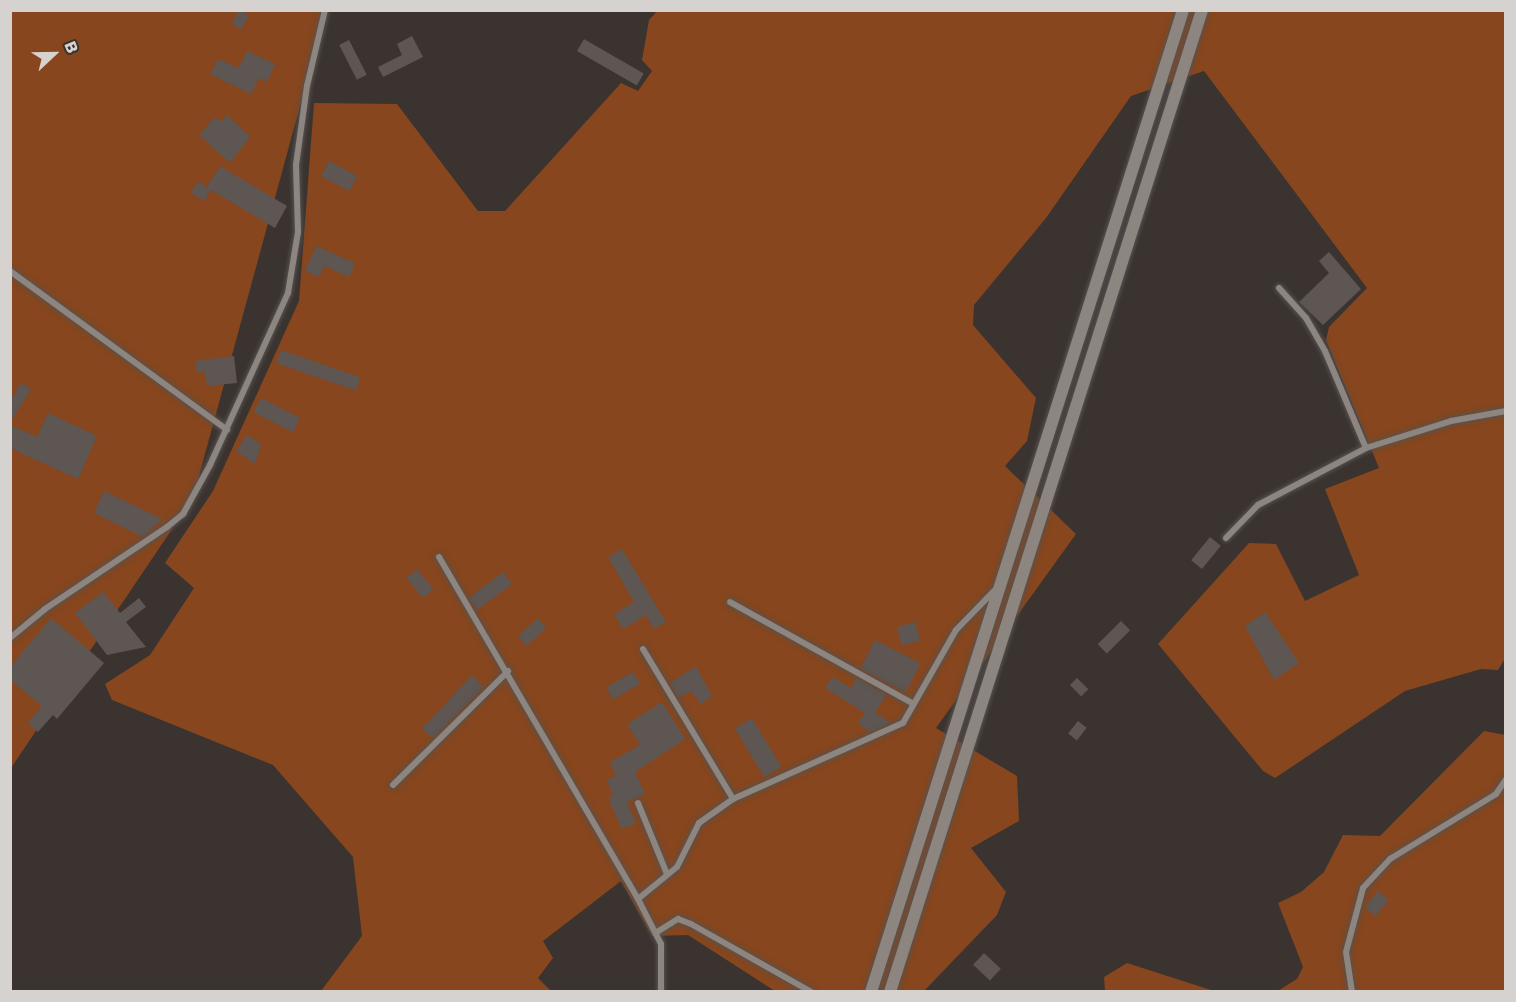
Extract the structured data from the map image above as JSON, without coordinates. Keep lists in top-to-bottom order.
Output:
{
  "north": "right"
}
